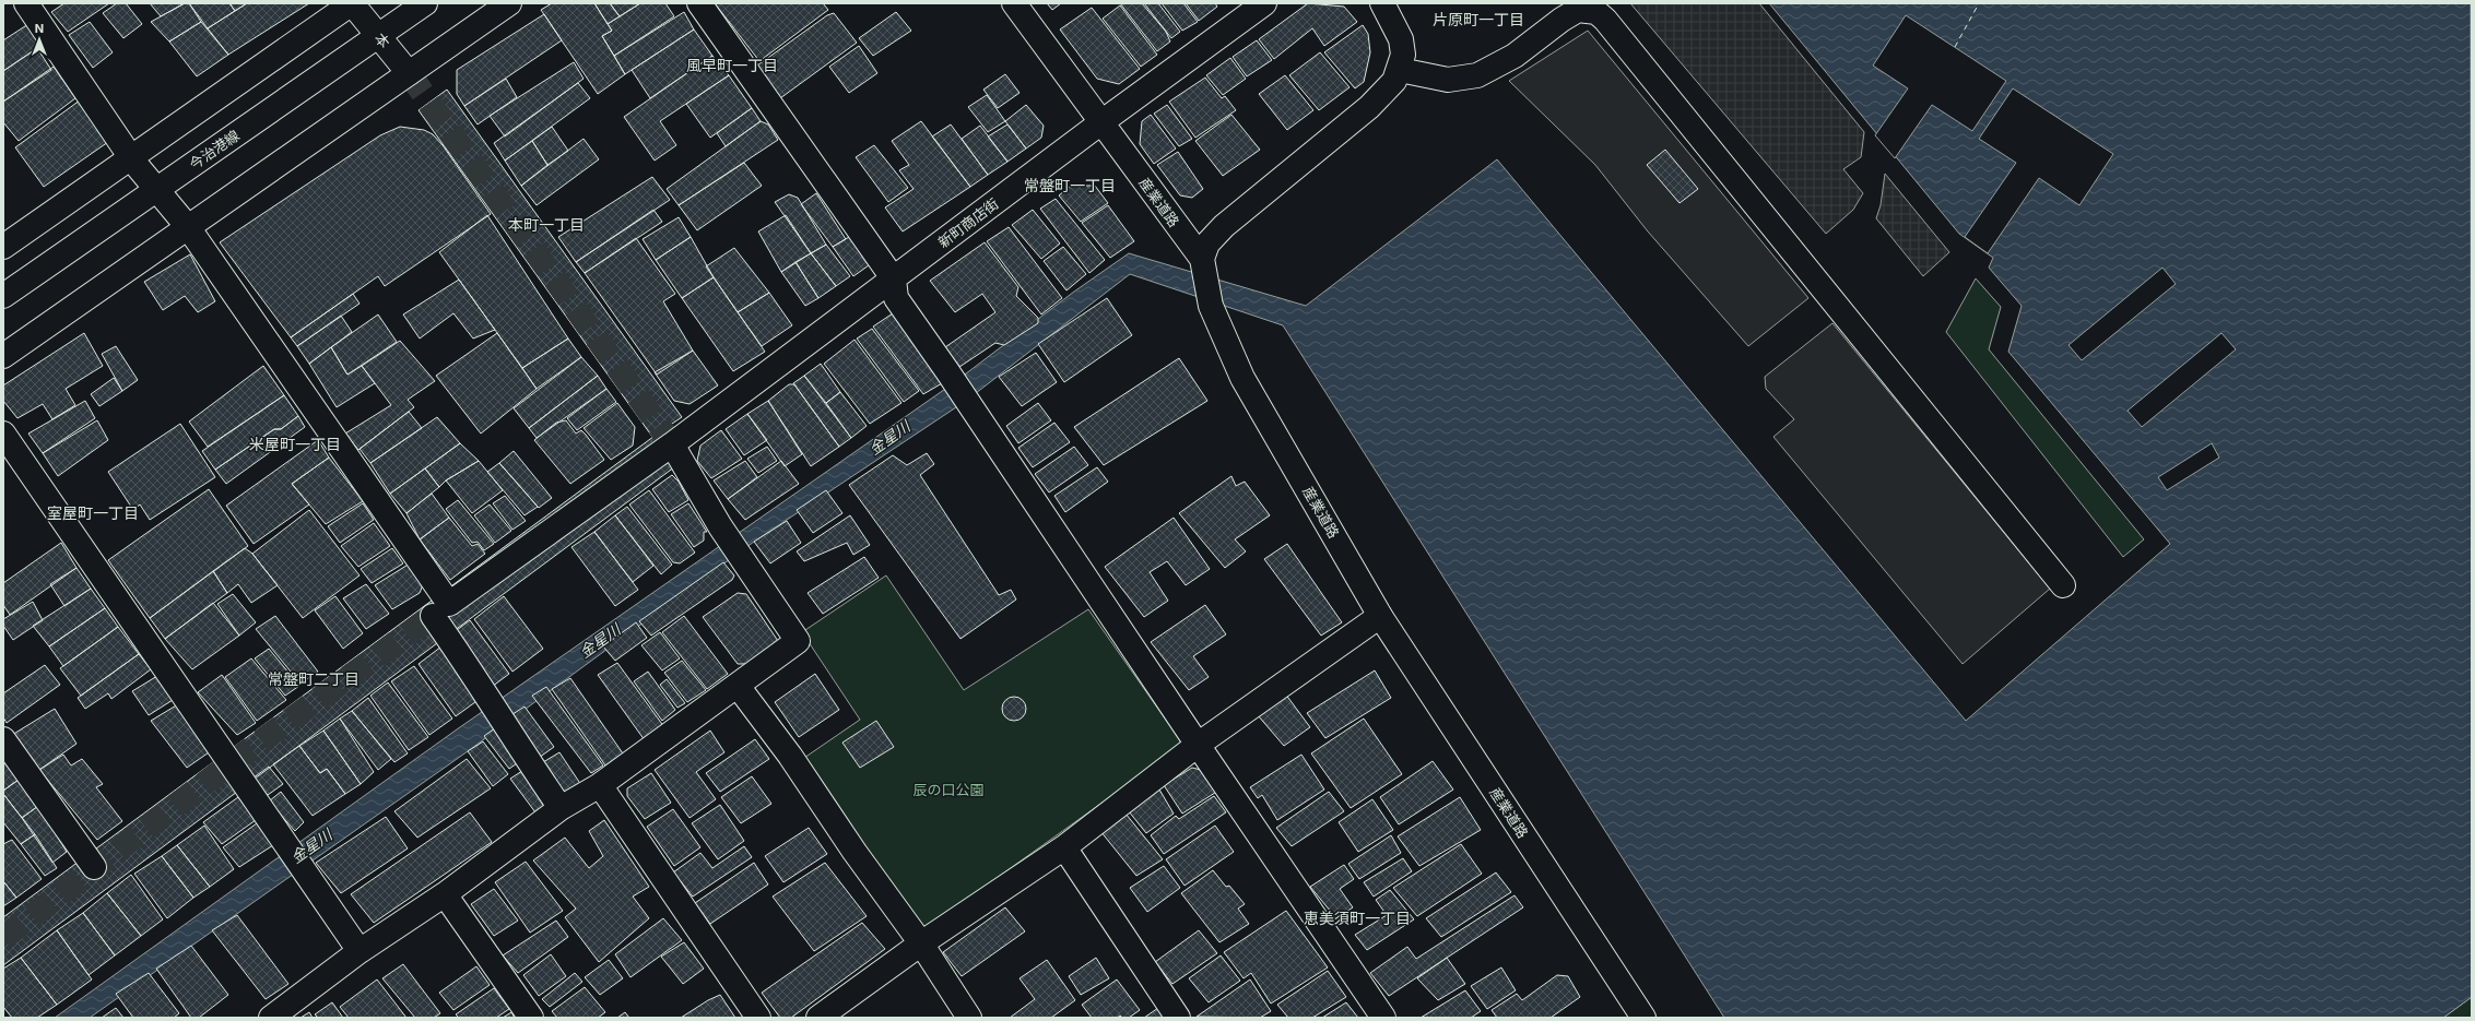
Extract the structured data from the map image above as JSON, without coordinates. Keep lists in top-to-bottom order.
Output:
{
  "streets": {
    "street": [
      "本",
      "今治港線",
      "産業道路",
      "新町商店街"
    ]
  },
  "crossings": [
    ["本", "今治港線"],
    ["産業道路", "新町商店街"]
  ],
  "districts": [
    "片原町一丁目",
    "風早町一丁目",
    "常盤町一丁目",
    "本町一丁目",
    "米屋町一丁目",
    "室屋町一丁目",
    "常盤町二丁目",
    "恵美須町一丁目"
  ],
  "water": ["金星川"],
  "parks": ["辰の口公園"],
  "north": "top"
}
